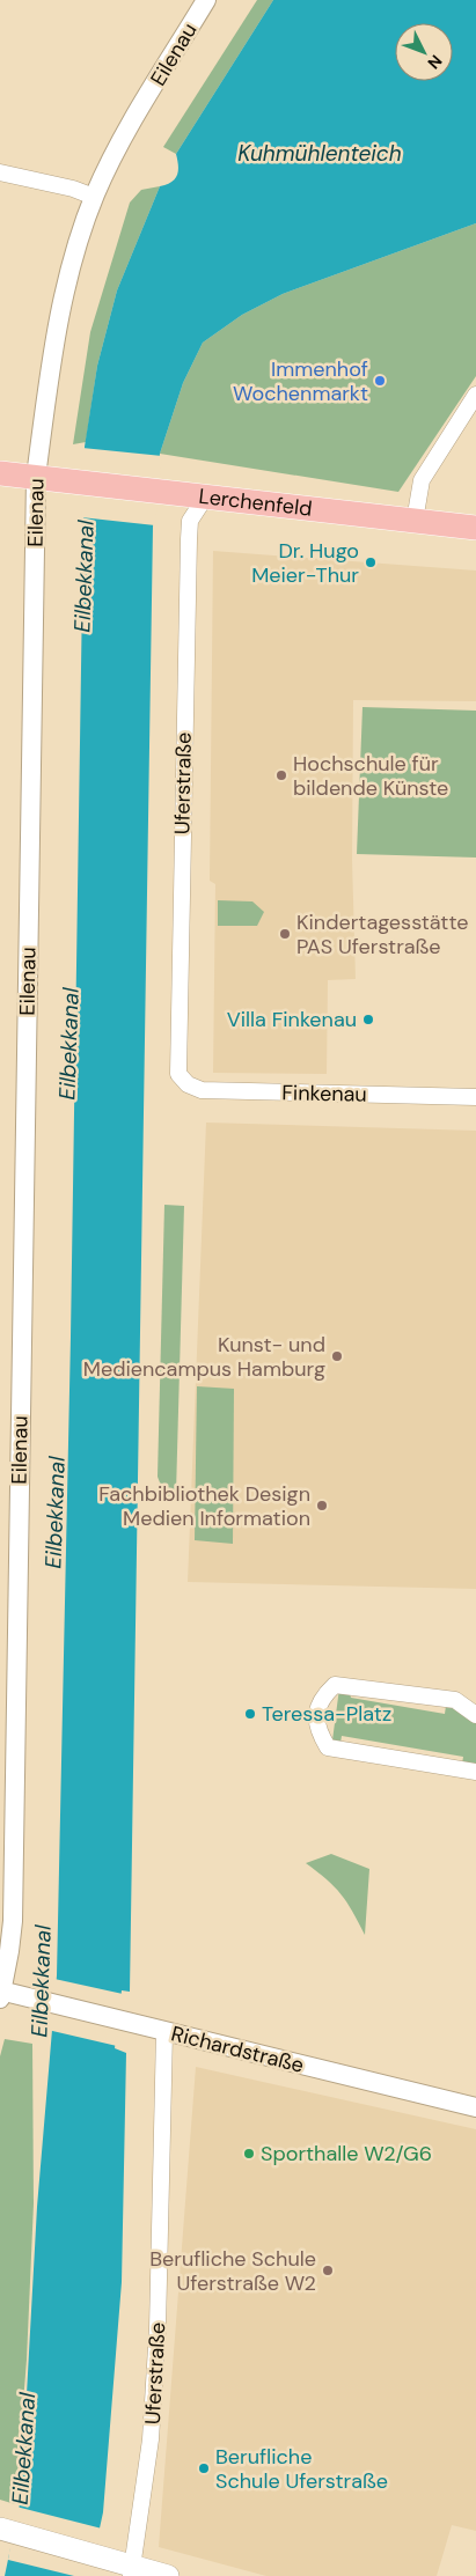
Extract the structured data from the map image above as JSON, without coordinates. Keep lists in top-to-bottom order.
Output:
{
  "streets": {
    "main road": ["Lerchenfeld"],
    "street": [
      "Eilenau",
      "Uferstraße",
      "Finkenau",
      "Richardstraße"
    ]
  },
  "crossings": [
    ["Eilenau", "Lerchenfeld"],
    ["Eilenau", "Richardstraße"],
    ["Lerchenfeld", "Uferstraße"],
    ["Uferstraße", "Finkenau"],
    ["Uferstraße", "Richardstraße"]
  ],
  "water": ["Kuhmühlenteich", "Eilbekkanal"],
  "places": [
    "Immenhof Wochenmarkt",
    "Dr. Hugo Meier-Thur",
    "Hochschule für bildende Künste",
    "Kindertagesstätte PAS Uferstraße",
    "Villa Finkenau",
    "Kunst- und Mediencampus Hamburg",
    "Fachbibliothek Design Medien Information",
    "Teressa-Platz",
    "Sporthalle W2/G6",
    "Berufliche Schule Uferstraße W2",
    "Berufliche Schule Uferstraße"
  ],
  "north": "bottom right"
}
